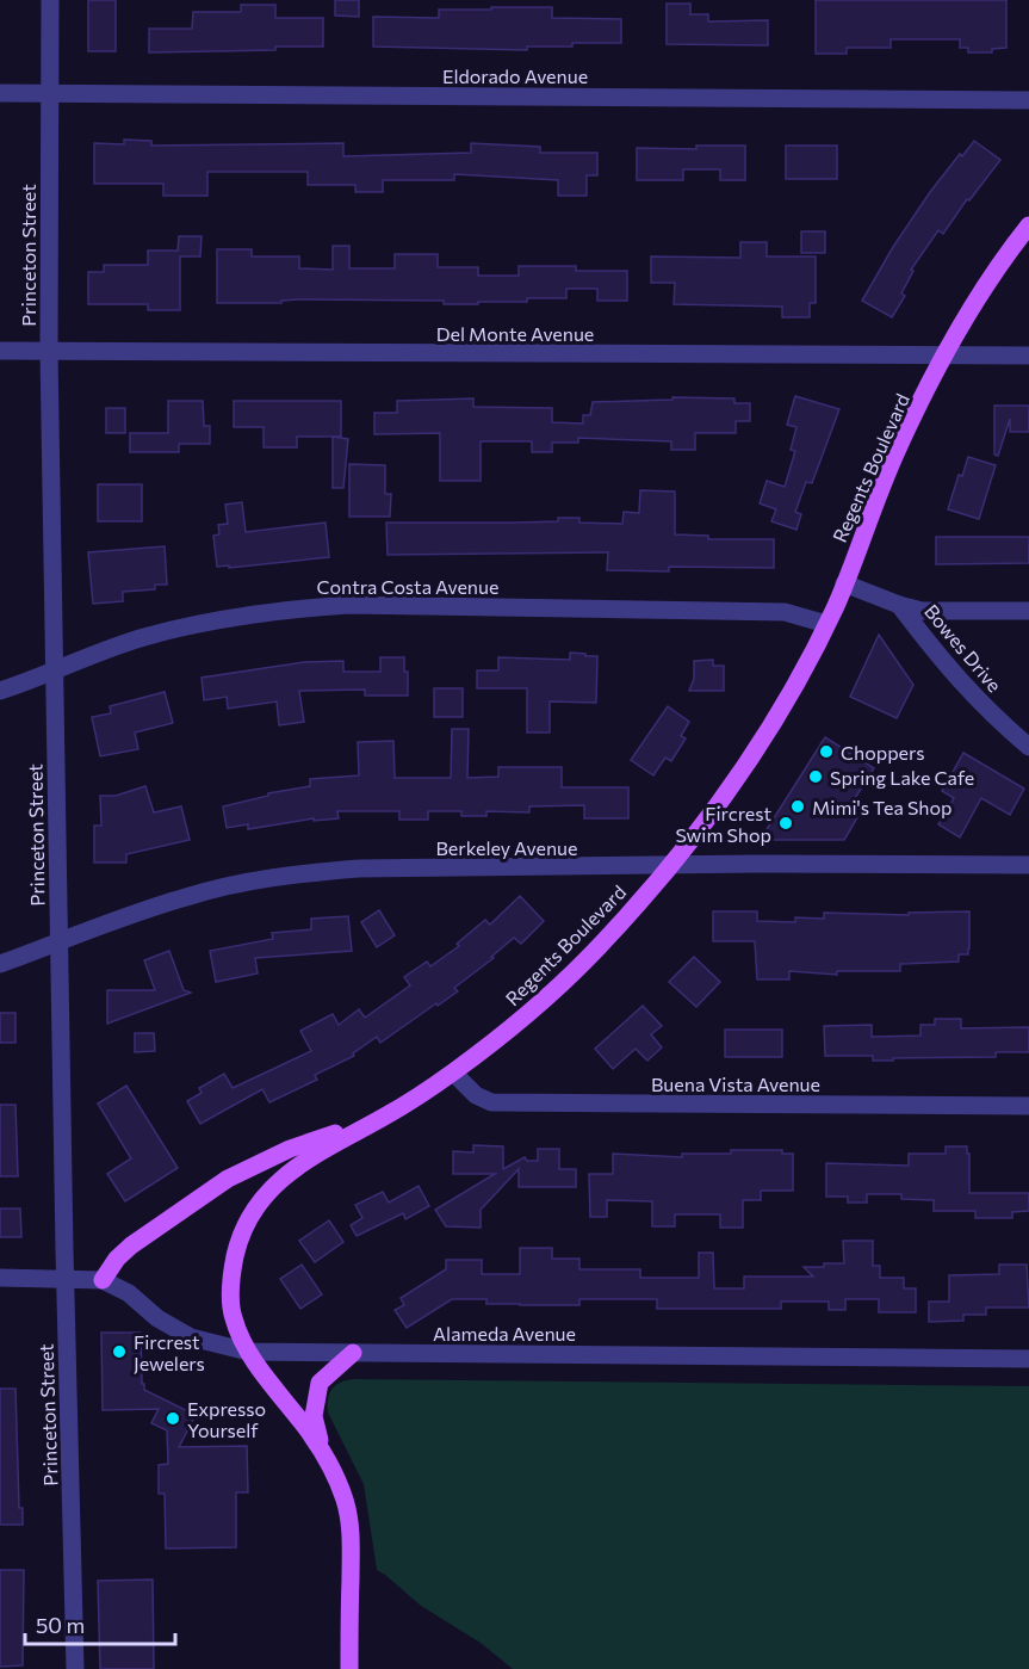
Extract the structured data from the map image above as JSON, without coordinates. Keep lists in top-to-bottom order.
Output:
{
  "streets": {
    "main road": ["Regents Boulevard"],
    "street": [
      "Eldorado Avenue",
      "Princeton Street",
      "Del Monte Avenue",
      "Contra Costa Avenue",
      "Bowes Drive",
      "Berkeley Avenue",
      "Buena Vista Avenue",
      "Alameda Avenue"
    ]
  },
  "crossings": [
    ["Eldorado Avenue", "Princeton Street"],
    ["Princeton Street", "Del Monte Avenue"],
    ["Princeton Street", "Contra Costa Avenue"],
    ["Princeton Street", "Berkeley Avenue"],
    ["Princeton Street", "Alameda Avenue"],
    ["Del Monte Avenue", "Regents Boulevard"],
    ["Regents Boulevard", "Contra Costa Avenue"],
    ["Regents Boulevard", "Berkeley Avenue"],
    ["Regents Boulevard", "Buena Vista Avenue"],
    ["Regents Boulevard", "Alameda Avenue"]
  ],
  "places": [
    "Choppers",
    "Spring Lake Cafe",
    "Mimi's Tea Shop",
    "Fircrest Swim Shop",
    "Fircrest Jewelers",
    "Expresso Yourself"
  ],
  "scale_bar": "50 m"
}
